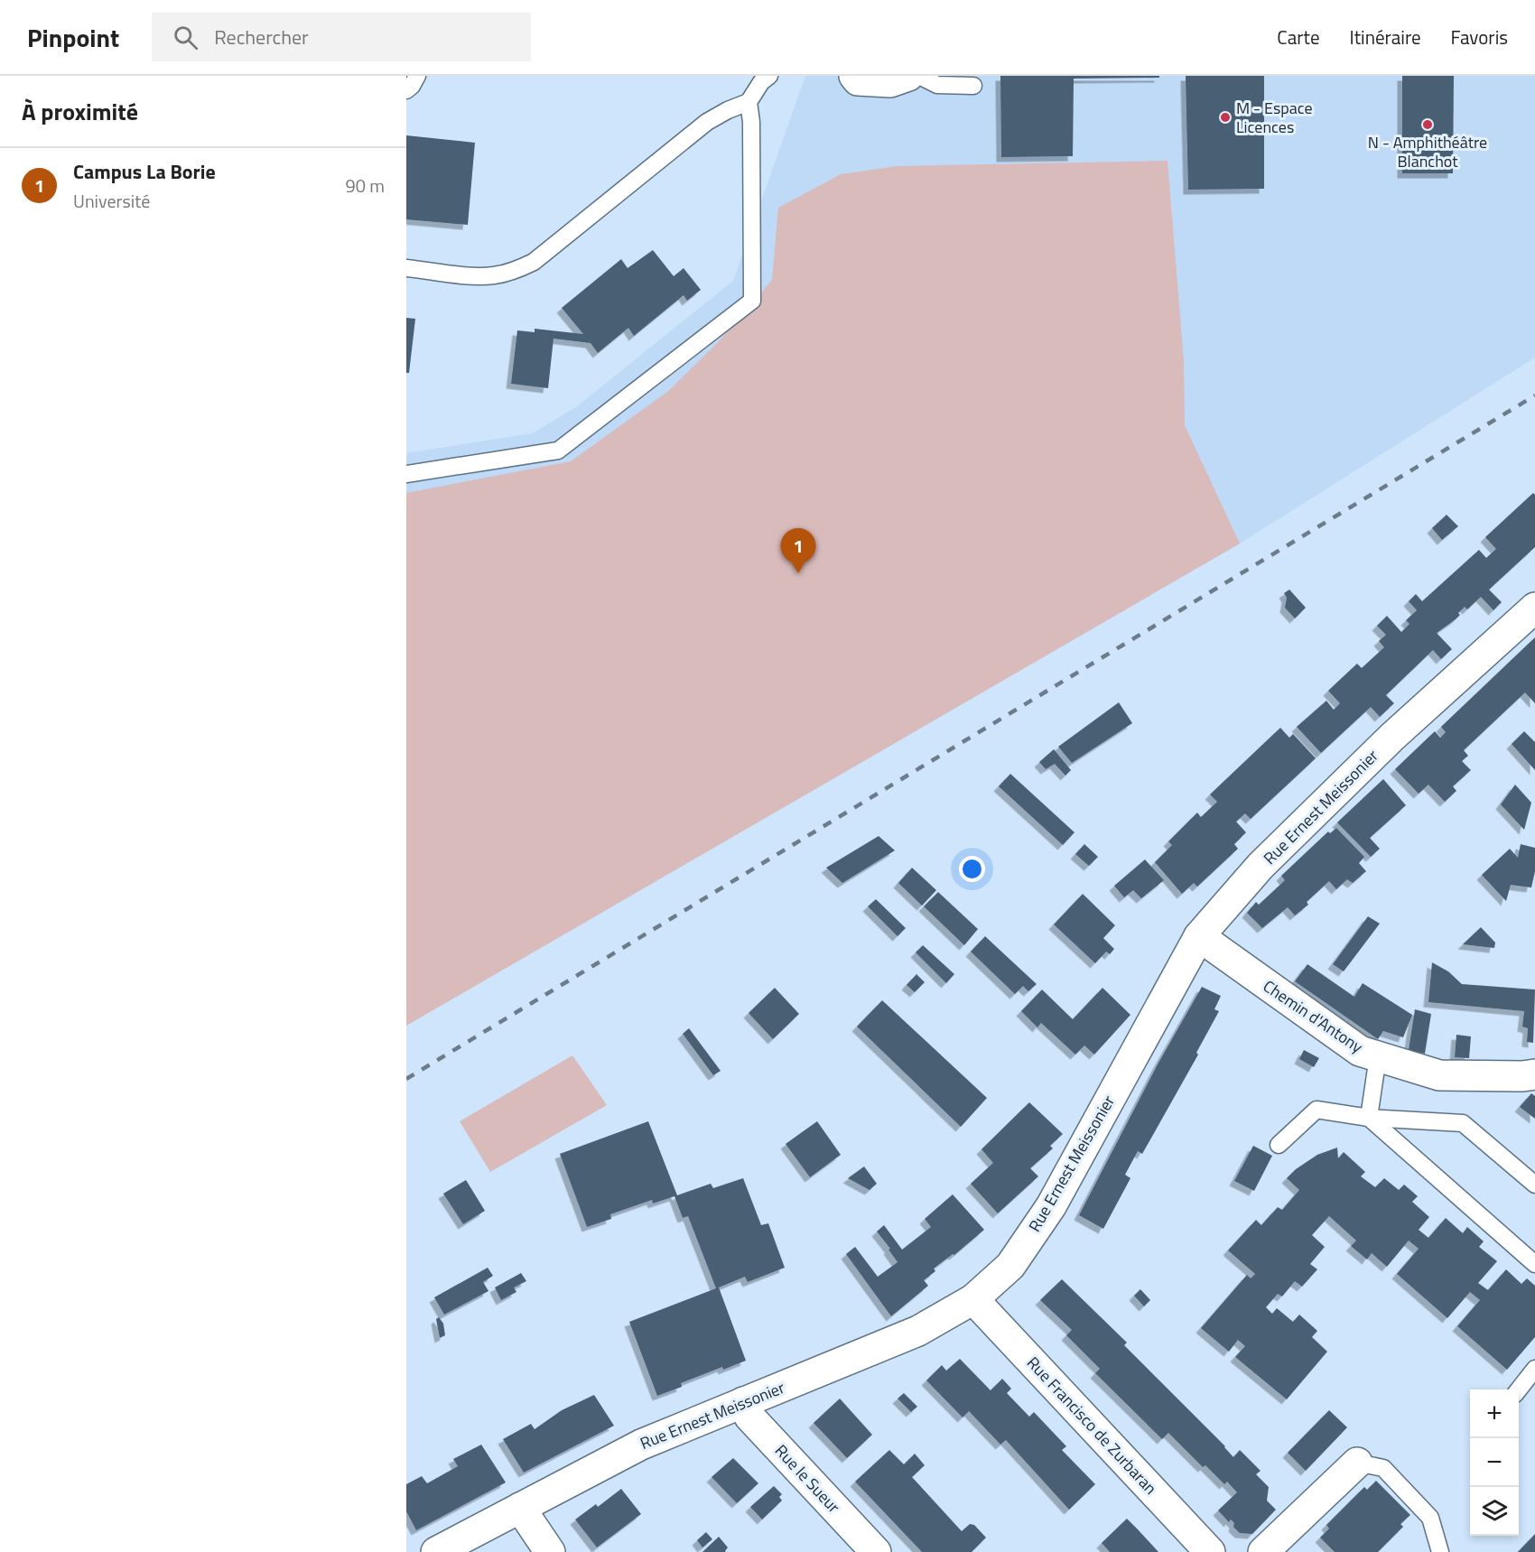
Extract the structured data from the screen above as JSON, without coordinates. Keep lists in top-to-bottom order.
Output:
{
  "streets": {
    "street": [
      "Rue Ernest Meissonier",
      "Chemin d'Antony",
      "Rue Francisco de Zurbaran",
      "Rue le Sueur"
    ]
  },
  "crossings": [
    ["Rue Ernest Meissonier", "Chemin d'Antony"],
    ["Rue Ernest Meissonier", "Rue Francisco de Zurbaran"],
    ["Rue Ernest Meissonier", "Rue le Sueur"]
  ],
  "places": ["M - Espace Licences", "N - Amphithéâtre Blanchot"],
  "page": {
    "header": "Pinpoint",
    "search": "Rechercher",
    "nav": ["Carte", "Itinéraire", "Favoris"],
    "heading": "À proximité",
    "list": [
      {
        "mark": "1",
        "name": "Campus La Borie",
        "note": "Université",
        "value": "90 m"
      }
    ],
    "pins": "1",
    "map_buttons": ["+", "−"]
  }
}
